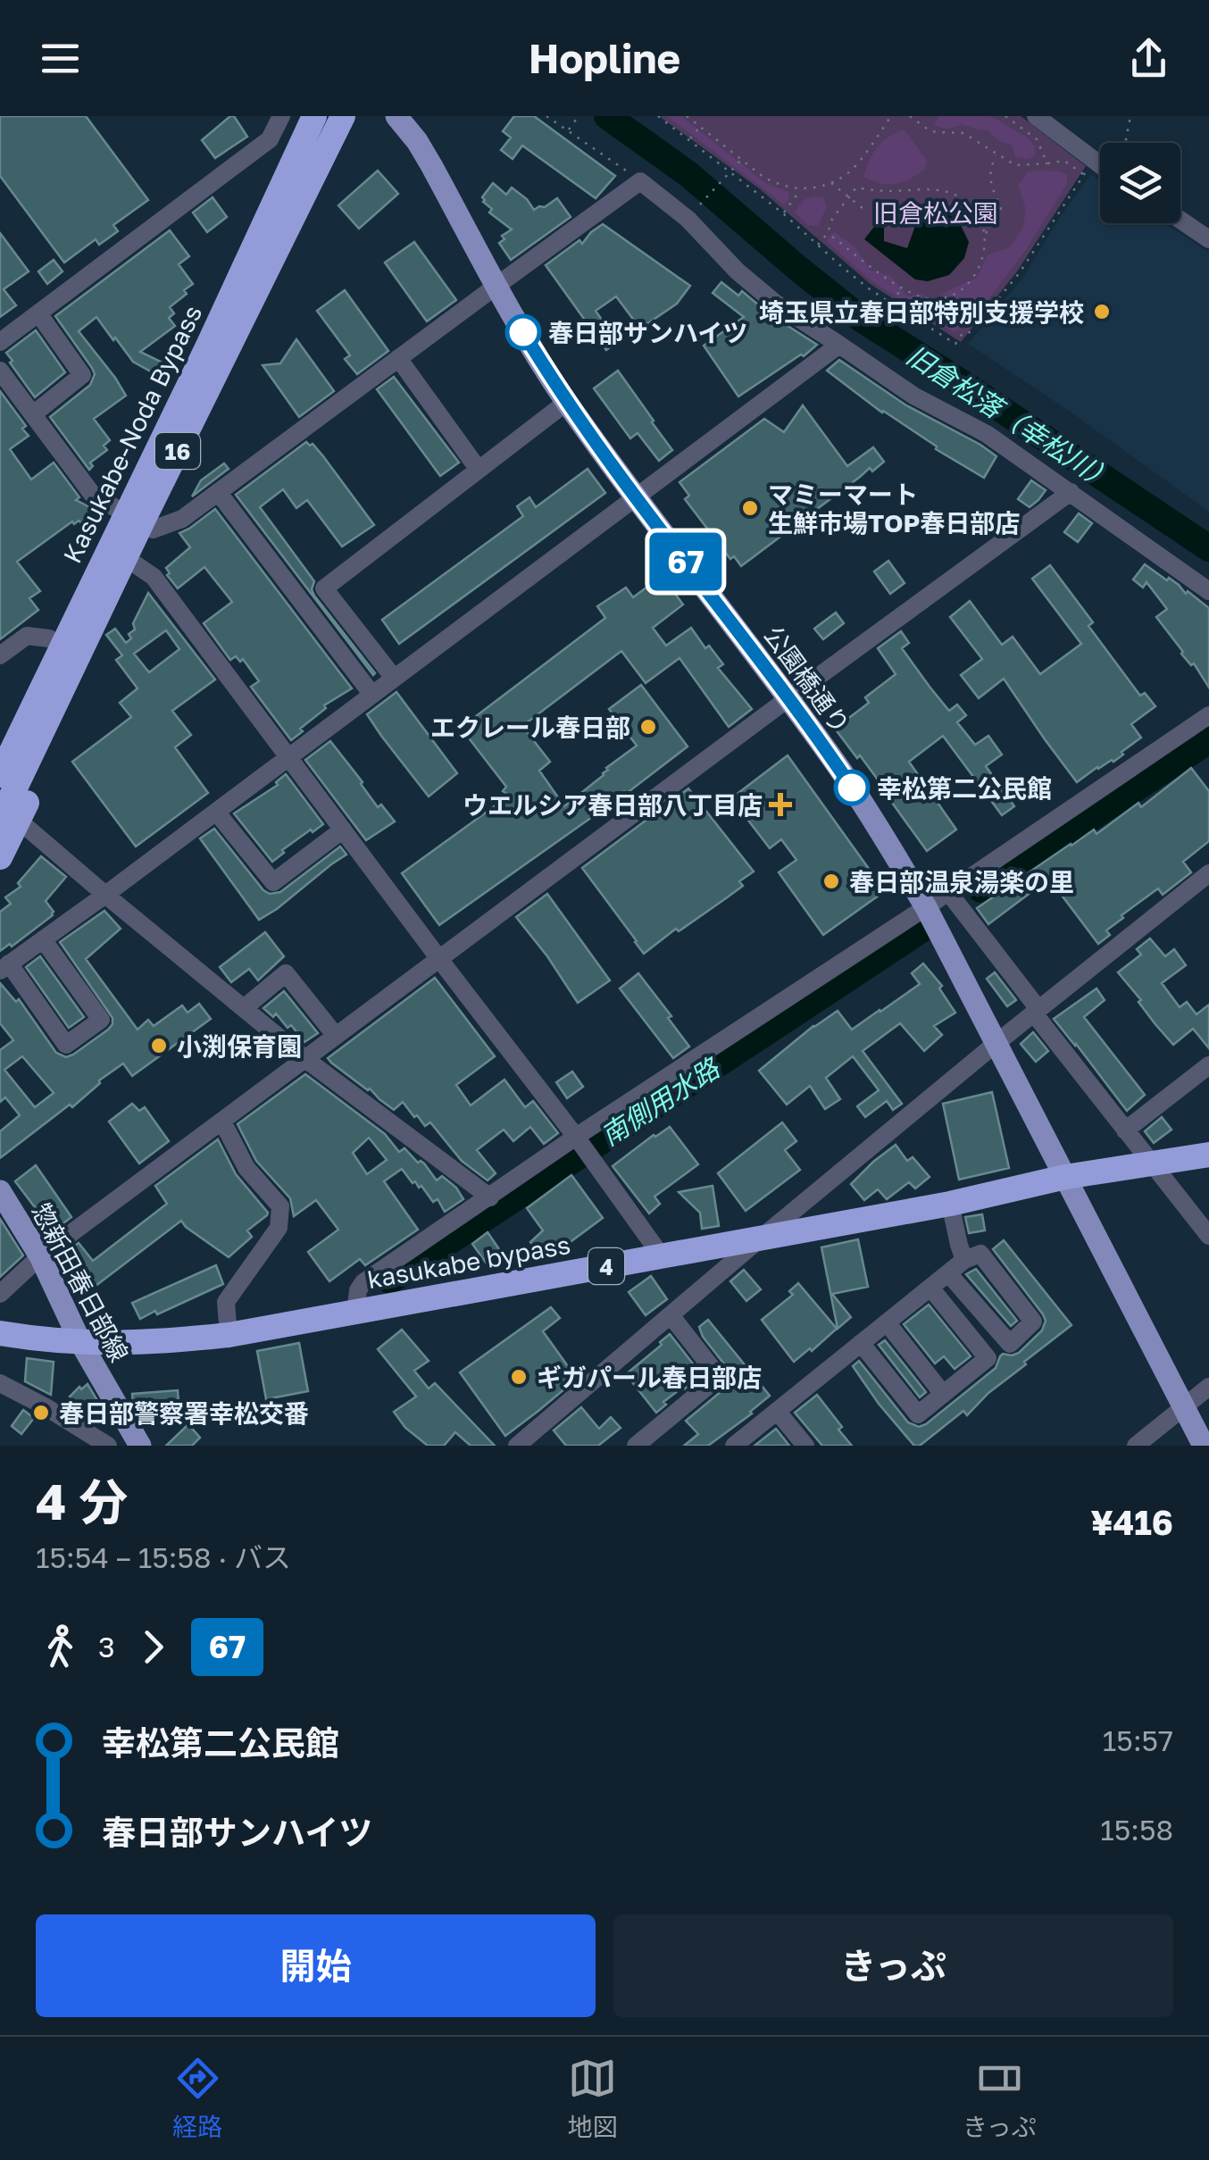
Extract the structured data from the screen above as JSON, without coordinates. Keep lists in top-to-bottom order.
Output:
{
  "streets": {
    "highway": [
      "Kasukabe-Noda Bypass",
      "16",
      "kasukabe bypass",
      "4"
    ],
    "main road": ["公園橋通り", "惣新田春日部線"]
  },
  "crossings": [
    ["Kasukabe-Noda Bypass", "16"],
    ["公園橋通り", "kasukabe bypass"],
    ["kasukabe bypass", "惣新田春日部線"]
  ],
  "water": ["旧倉松落（幸松川）", "南側用水路"],
  "parks": ["旧倉松公園"],
  "places": {
    "other": [
      "埼玉県立春日部特別支援学校",
      "春日部サンハイツ",
      "マミーマート 生鮮市場TOP春日部店",
      "エクレール春日部",
      "幸松第二公民館",
      "春日部温泉湯楽の里",
      "小渕保育園",
      "ギガパール春日部店",
      "春日部警察署幸松交番"
    ],
    "health": ["ウエルシア春日部八丁目店"]
  },
  "lines": ["bus line 67"],
  "page": {
    "header": "Hopline",
    "on_map": "67",
    "heading": ["4 分", "15:54 – 15:58 · バス", "¥416"],
    "legs": ["3", "67"],
    "list": [
      {
        "name": "幸松第二公民館",
        "value": "15:57"
      },
      {
        "name": "春日部サンハイツ",
        "value": "15:58"
      }
    ],
    "buttons": ["開始", "きっぷ"],
    "tabs": ["経路", "地図", "きっぷ"]
  }
}
